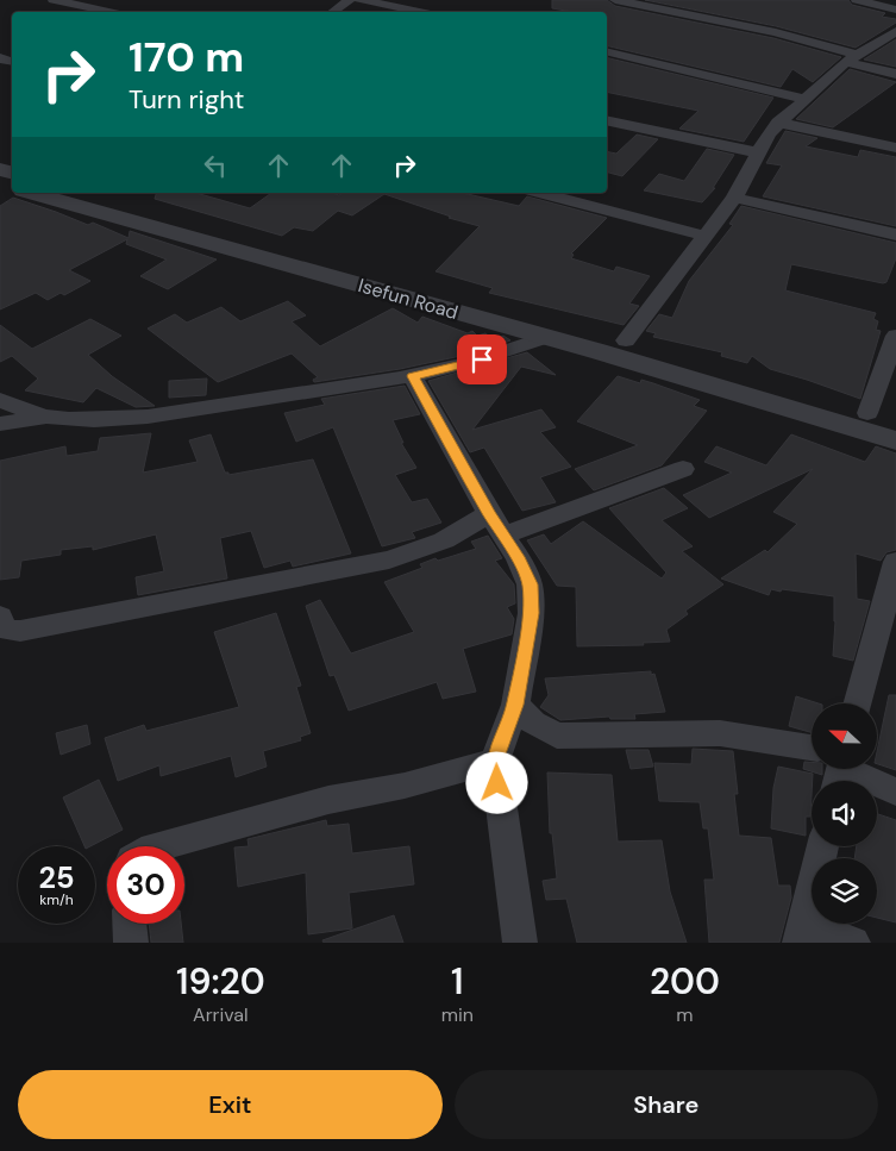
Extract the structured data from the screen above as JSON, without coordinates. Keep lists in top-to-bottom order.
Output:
{
  "streets": {
    "street": ["Isefun Road"]
  },
  "north": "left",
  "page": {
    "turn": ["170 m", "Turn right"],
    "speed": "25 km/h",
    "limit": "30",
    "eta": [
      "19:20",
      "Arrival",
      "1",
      "min",
      "200",
      "m"
    ],
    "buttons": ["Exit", "Share"]
  }
}
